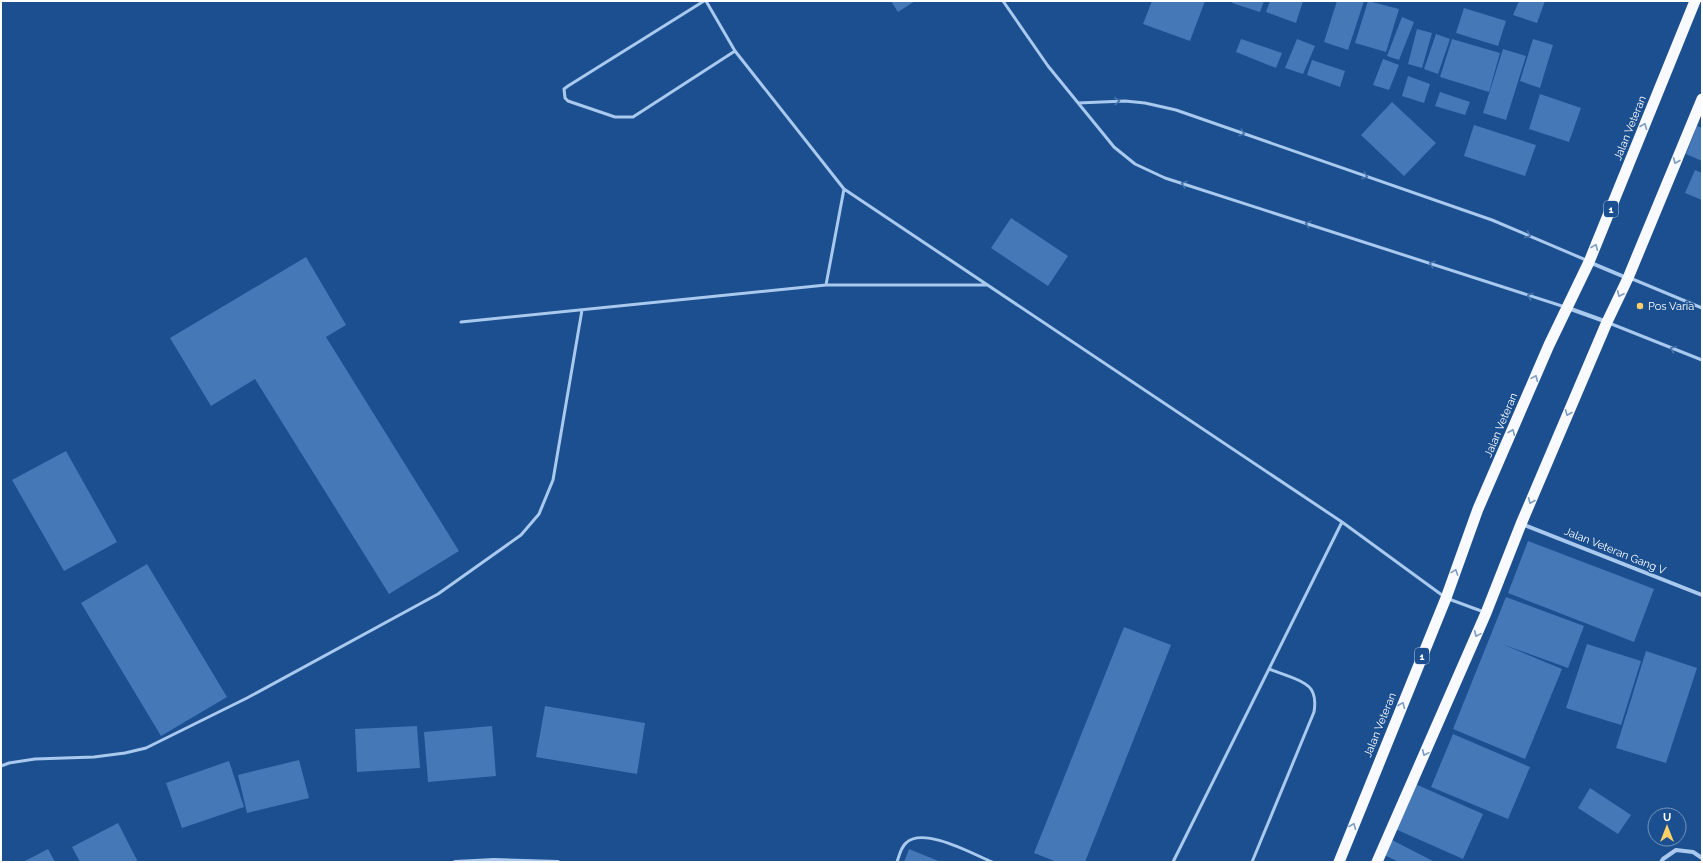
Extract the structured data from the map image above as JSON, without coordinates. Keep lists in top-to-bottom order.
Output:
{
  "streets": {
    "highway": ["Jalan Veteran", "1"],
    "street": ["Jalan Veteran Gang V"]
  },
  "places": ["Pos Varia"],
  "north": "top"
}
